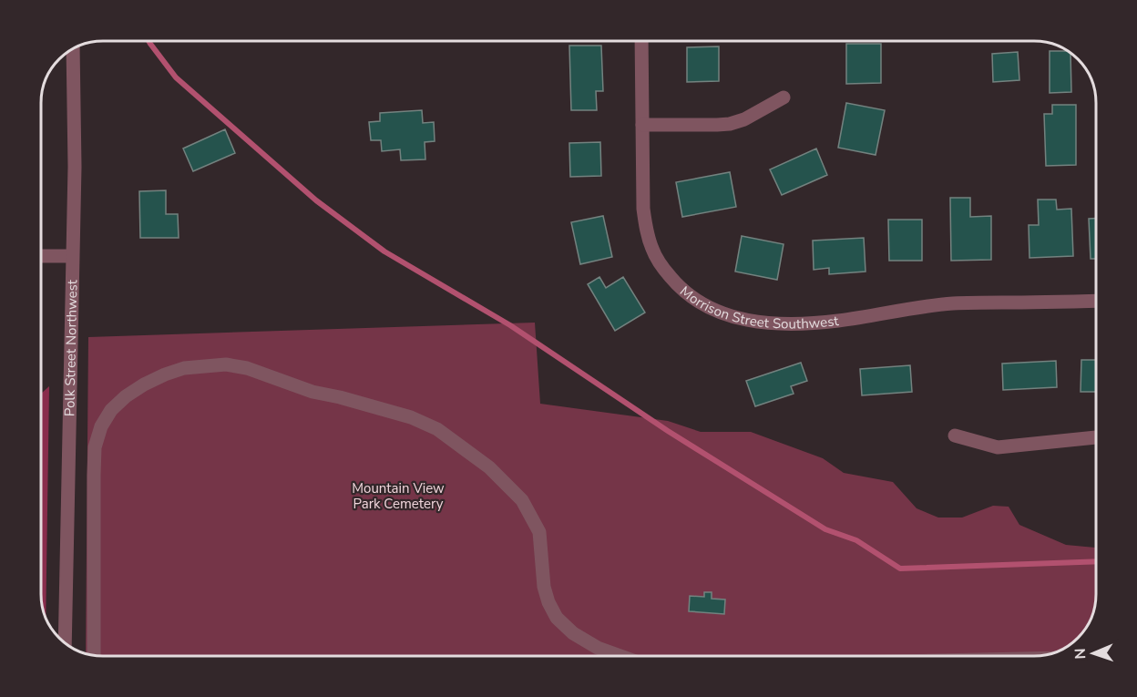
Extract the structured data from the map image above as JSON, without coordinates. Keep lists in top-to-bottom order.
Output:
{
  "streets": {
    "street": ["Morrison Street Southwest", "Polk Street Northwest"]
  },
  "parks": ["Mountain View Park Cemetery"],
  "north": "left"
}
